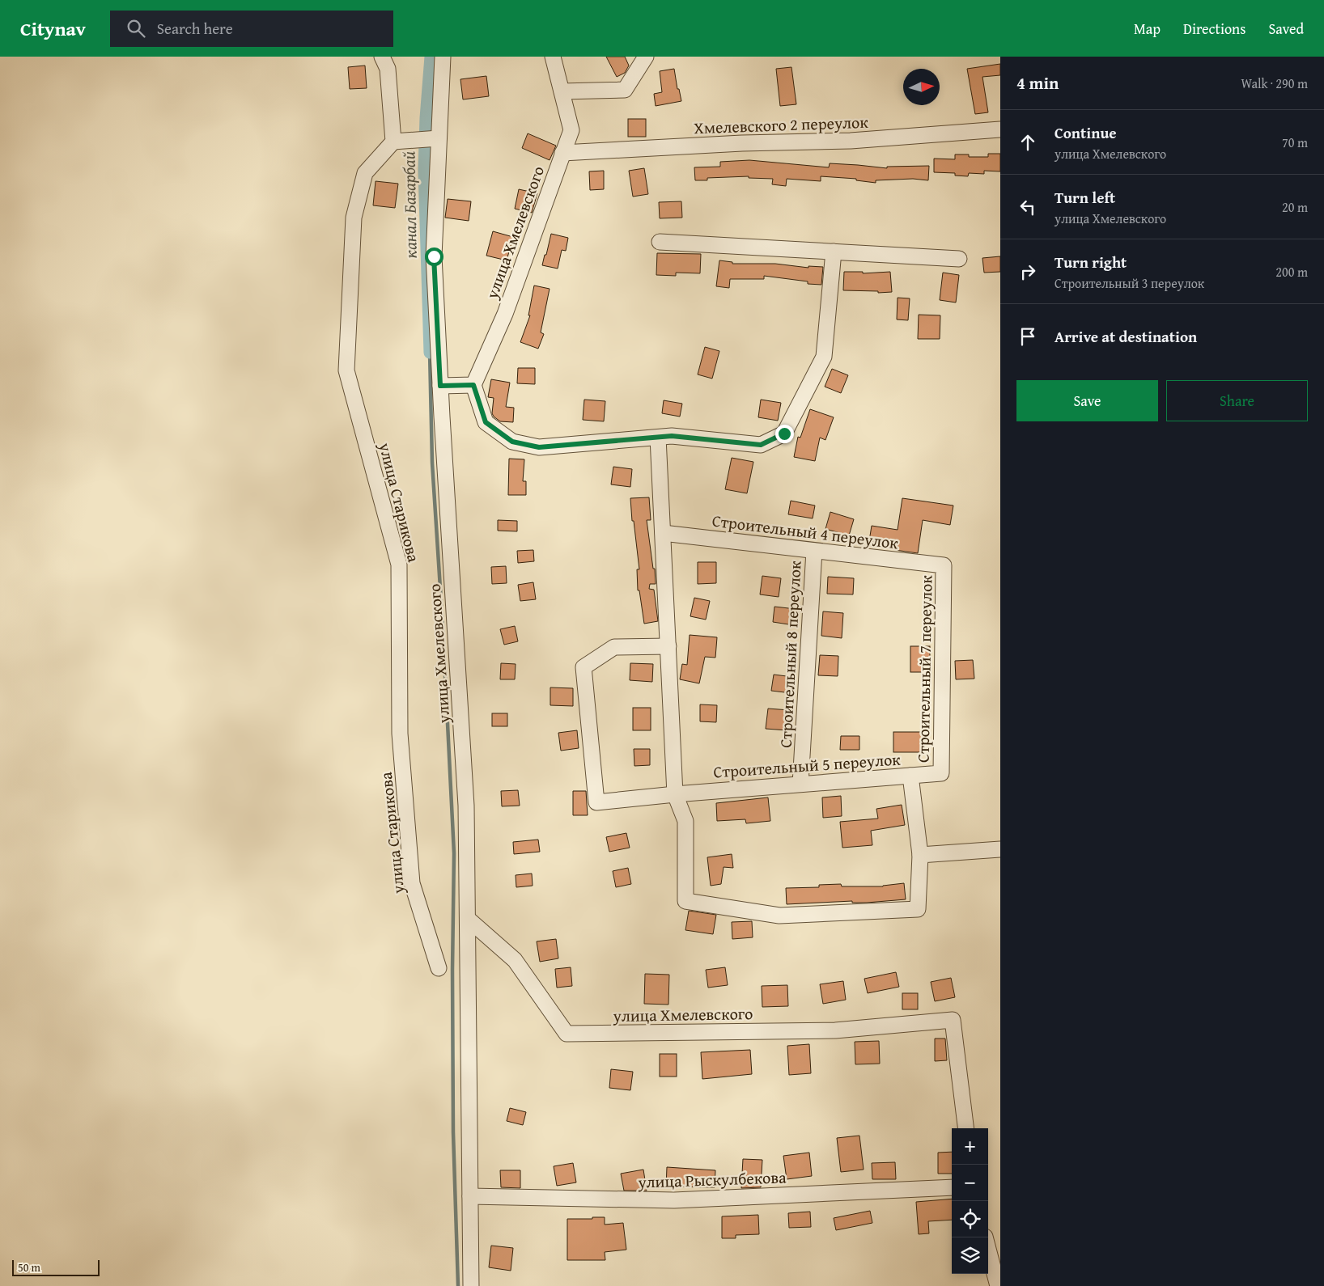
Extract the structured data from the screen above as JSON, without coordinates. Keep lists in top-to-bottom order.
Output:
{
  "streets": {
    "street": [
      "Хмелевского 2 переулок",
      "улица Хмелевского",
      "улица Старикова",
      "Строительный 4 переулок",
      "Строительный 8 переулок",
      "Строительный 7 переулок",
      "Строительный 5 переулок",
      "улица Рыскулбекова"
    ]
  },
  "crossings": [
    ["Хмелевского 2 переулок", "улица Хмелевского"],
    ["улица Хмелевского", "улица Рыскулбекова"],
    ["Строительный 4 переулок", "Строительный 8 переулок"],
    ["Строительный 4 переулок", "Строительный 7 переулок"],
    ["Строительный 8 переулок", "Строительный 5 переулок"],
    ["Строительный 7 переулок", "Строительный 5 переулок"]
  ],
  "water": ["канал Базарбай"],
  "scale_bar": "50 m",
  "north": "right",
  "page": {
    "header": "Citynav",
    "search": "Search here",
    "nav": ["Map", "Directions", "Saved"],
    "heading": ["4 min", "Walk · 290 m"],
    "list": [
      ["Continue", "улица Хмелевского", "70 m"],
      ["Turn left", "улица Хмелевского", "20 m"],
      ["Turn right", "Строительный 3 переулок", "200 m"],
      "Arrive at destination"
    ],
    "buttons": ["Save", "Share"],
    "map_buttons": ["+", "−"],
    "scale": "50 m"
  }
}
